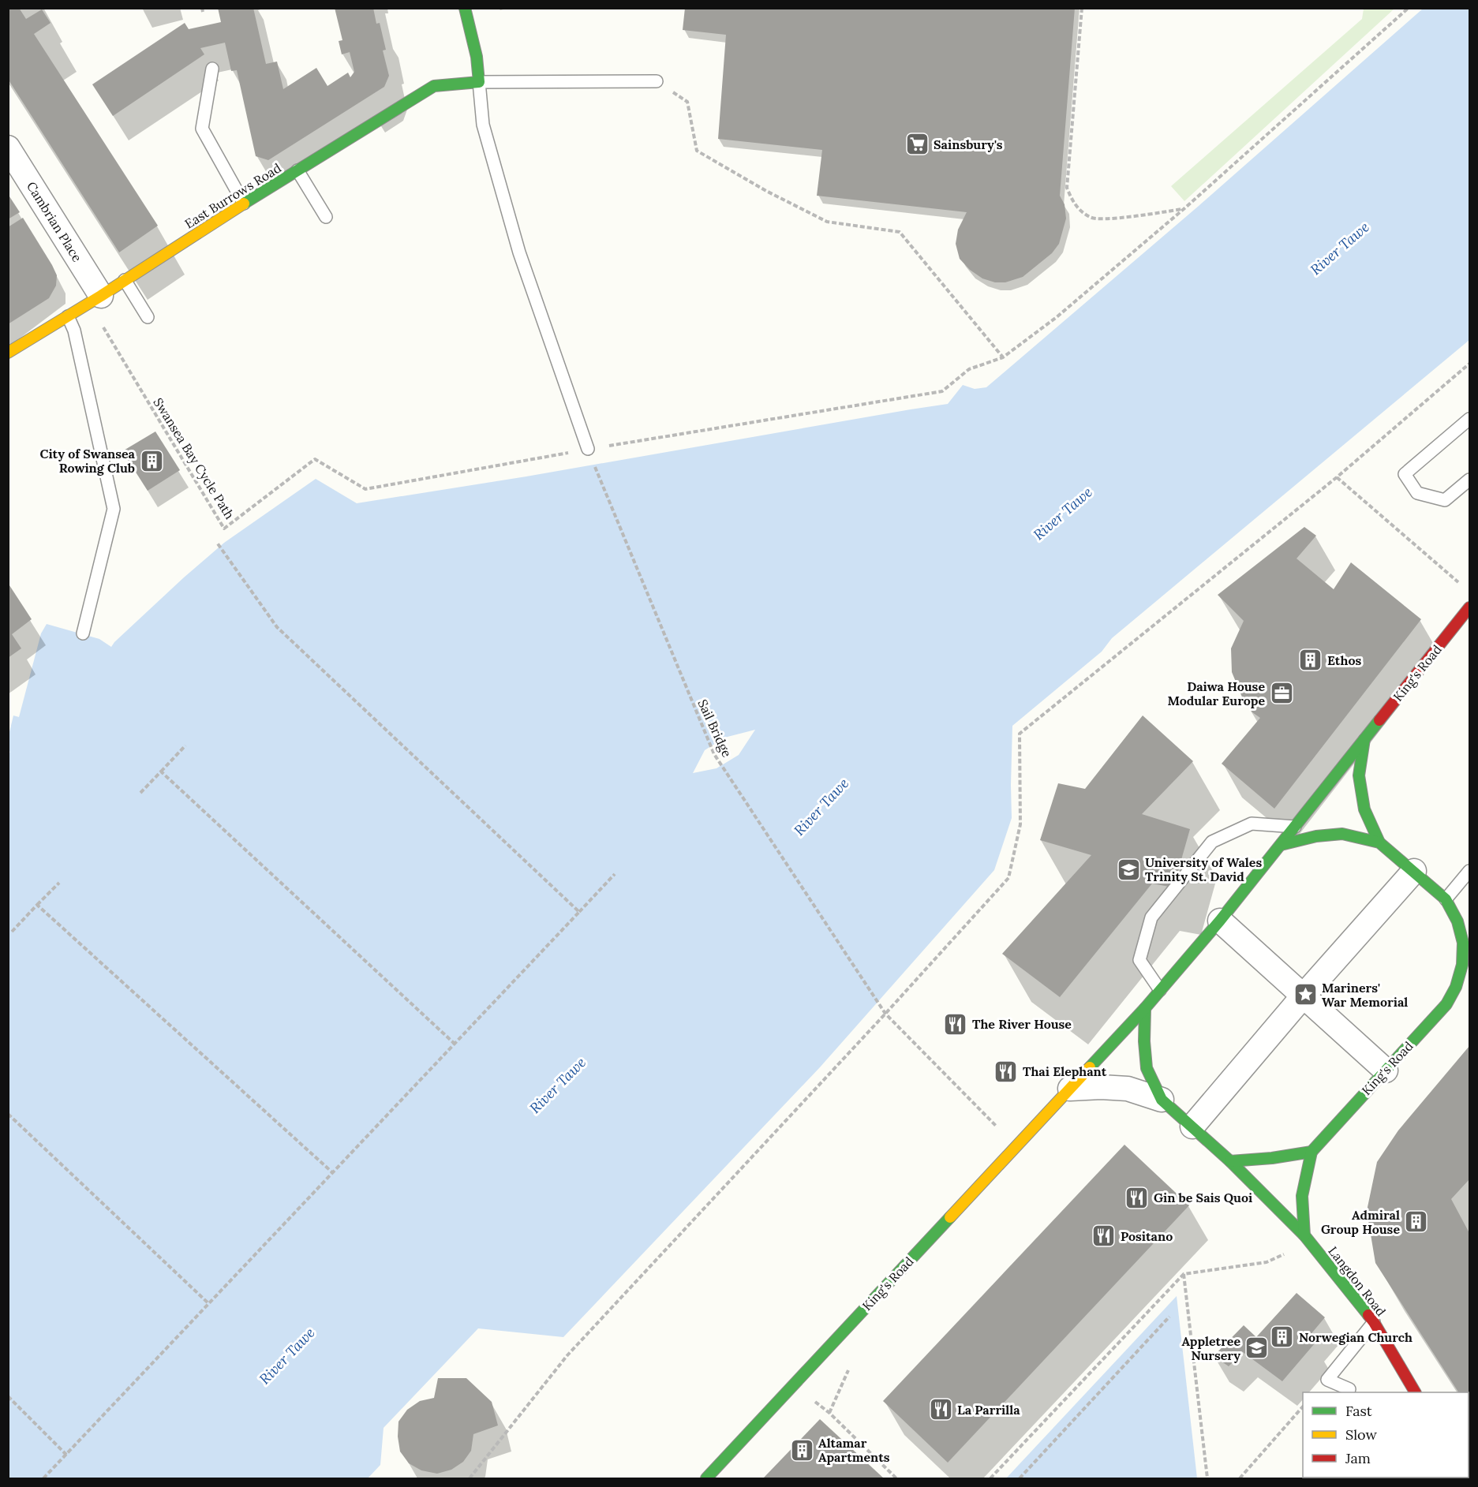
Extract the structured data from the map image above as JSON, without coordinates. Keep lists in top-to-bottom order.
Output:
{
  "streets": {
    "street": [
      "East Burrows Road",
      "Cambrian Place",
      "King's Road",
      "Langdon Road"
    ],
    "path": ["Swansea Bay Cycle Path", "Sail Bridge"]
  },
  "crossings": [
    ["East Burrows Road", "Cambrian Place"],
    ["East Burrows Road", "Swansea Bay Cycle Path"],
    ["Cambrian Place", "Swansea Bay Cycle Path"],
    ["Swansea Bay Cycle Path", "Sail Bridge"],
    ["King's Road", "Sail Bridge"]
  ],
  "water": ["River Tawe"],
  "places": {
    "supermarket": ["Sainsbury's"],
    "building": [
      "City of Swansea Rowing Club",
      "Ethos",
      "Admiral Group House",
      "Norwegian Church",
      "Altamar Apartments"
    ],
    "office": ["Daiwa House Modular Europe"],
    "school or university": ["University of Wales Trinity St. David", "Appletree Nursery"],
    "place": ["Mariners' War Memorial"],
    "restaurant": [
      "The River House",
      "Thai Elephant",
      "Gin be Sais Quoi",
      "Positano",
      "La Parrilla"
    ]
  },
  "legend": ["Fast", "Slow", "Jam"]
}
